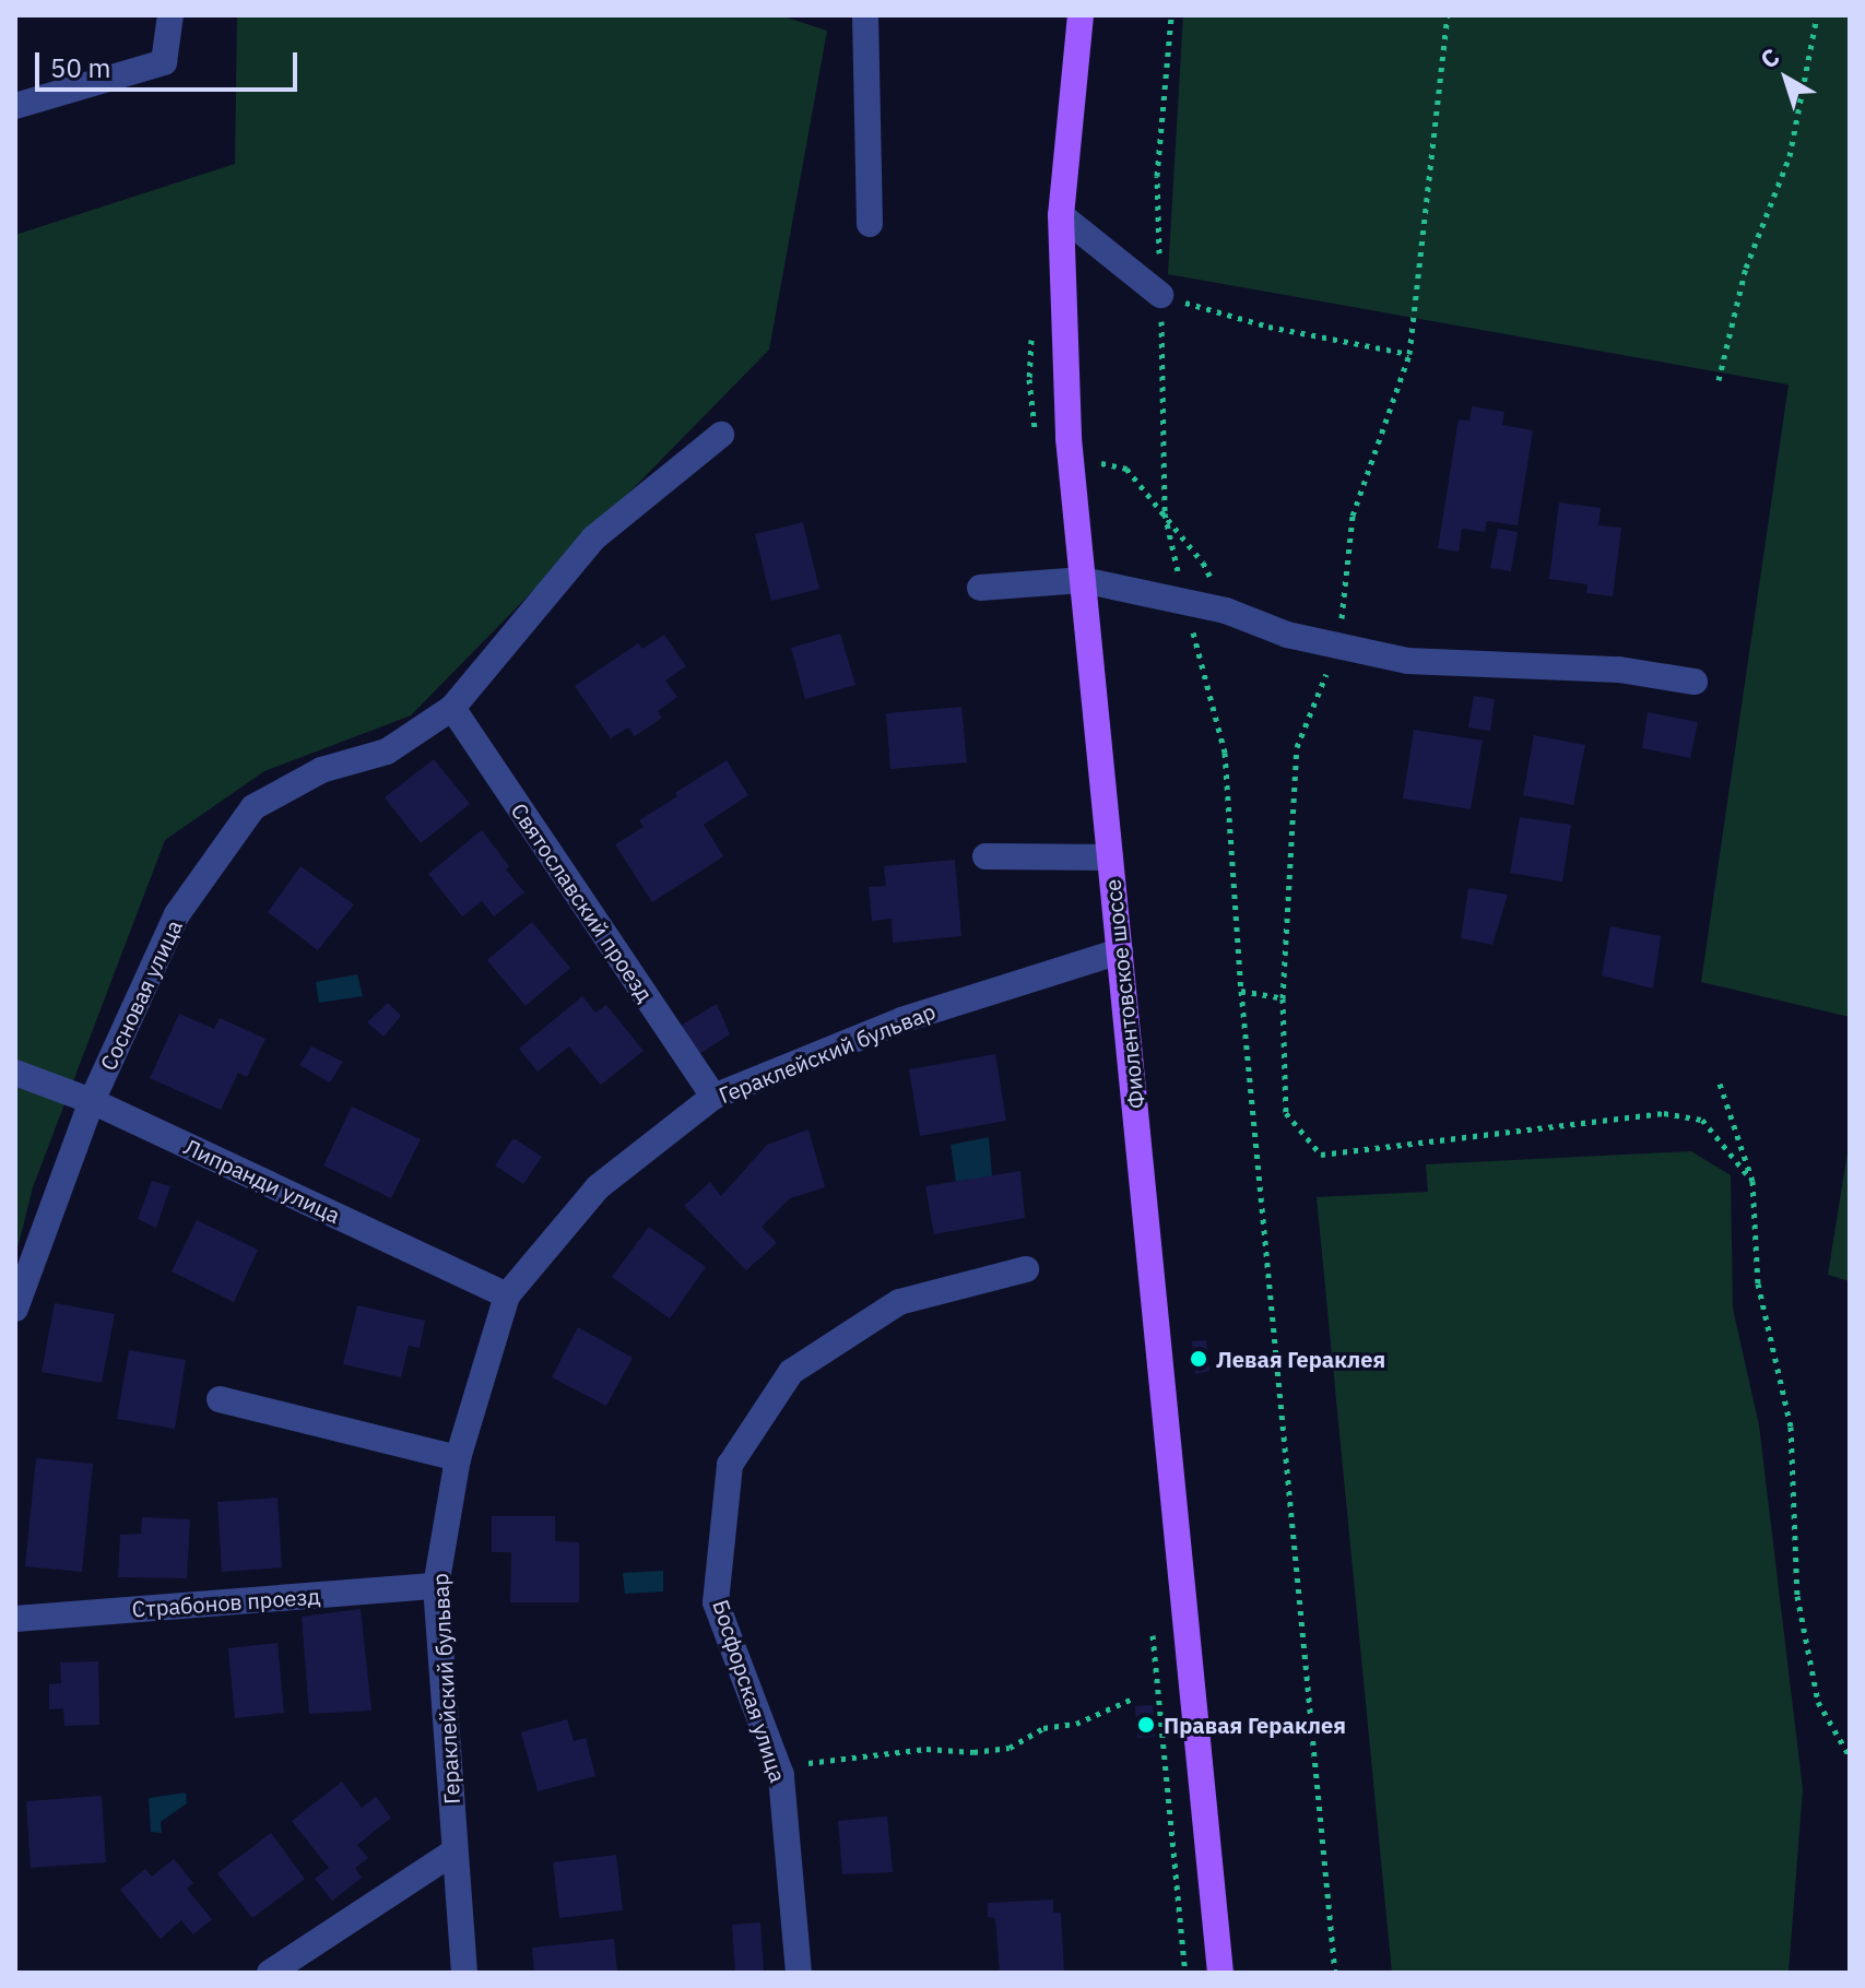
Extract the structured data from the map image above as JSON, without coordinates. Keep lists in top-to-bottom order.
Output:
{
  "streets": {
    "main road": ["Фиолентовское шоссе"],
    "street": [
      "Святославский проезд",
      "Сосновая улица",
      "Гераклейский бульвар",
      "Липранди улица",
      "Страбонов проезд",
      "Босфорская улица"
    ]
  },
  "crossings": [
    ["Святославский проезд", "Сосновая улица"],
    ["Святославский проезд", "Гераклейский бульвар"],
    ["Фиолентовское шоссе", "Гераклейский бульвар"],
    ["Сосновая улица", "Липранди улица"],
    ["Гераклейский бульвар", "Липранди улица"],
    ["Гераклейский бульвар", "Страбонов проезд"]
  ],
  "places": ["Левая Гераклея", "Правая Гераклея"],
  "scale_bar": "50 m",
  "north": "top left"
}
